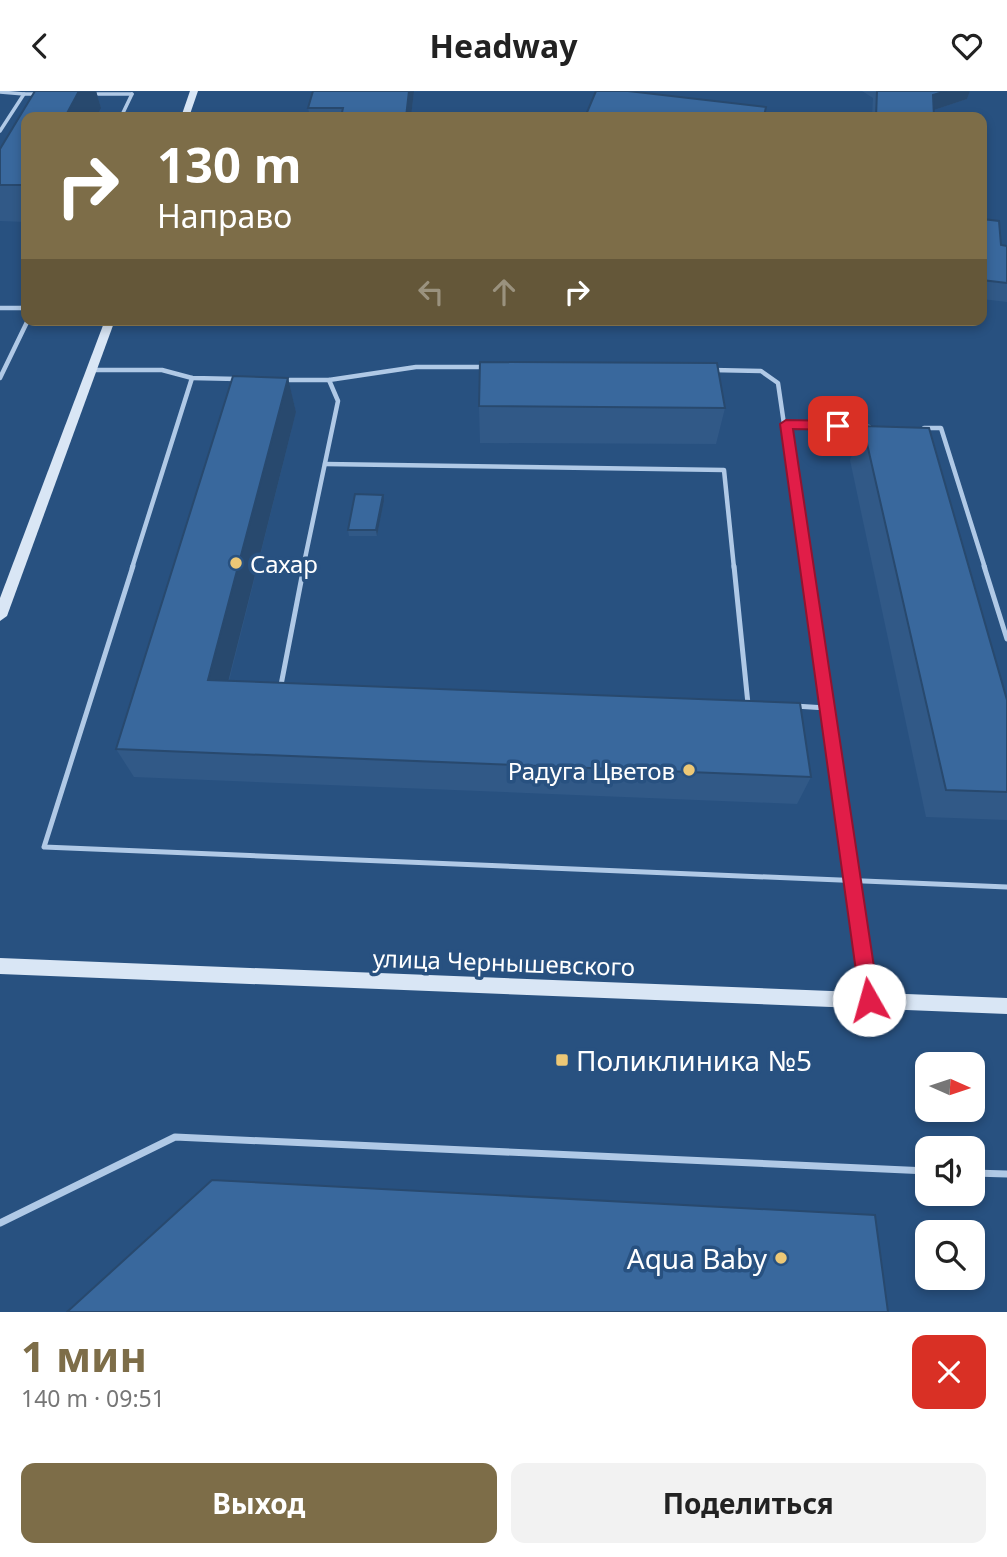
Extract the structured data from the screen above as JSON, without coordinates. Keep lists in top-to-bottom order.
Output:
{
  "streets": {
    "main road": ["улица Чернышевского"]
  },
  "places": {
    "other": ["Сахар", "Радуга Цветов", "Aqua Baby"],
    "transit": ["Поликлиника №5"]
  },
  "north": "right",
  "page": {
    "header": "Headway",
    "turn": ["130 m", "Направо"],
    "heading": ["1 мин", "140 m · 09:51"],
    "buttons": ["Выход", "Поделиться"]
  }
}
